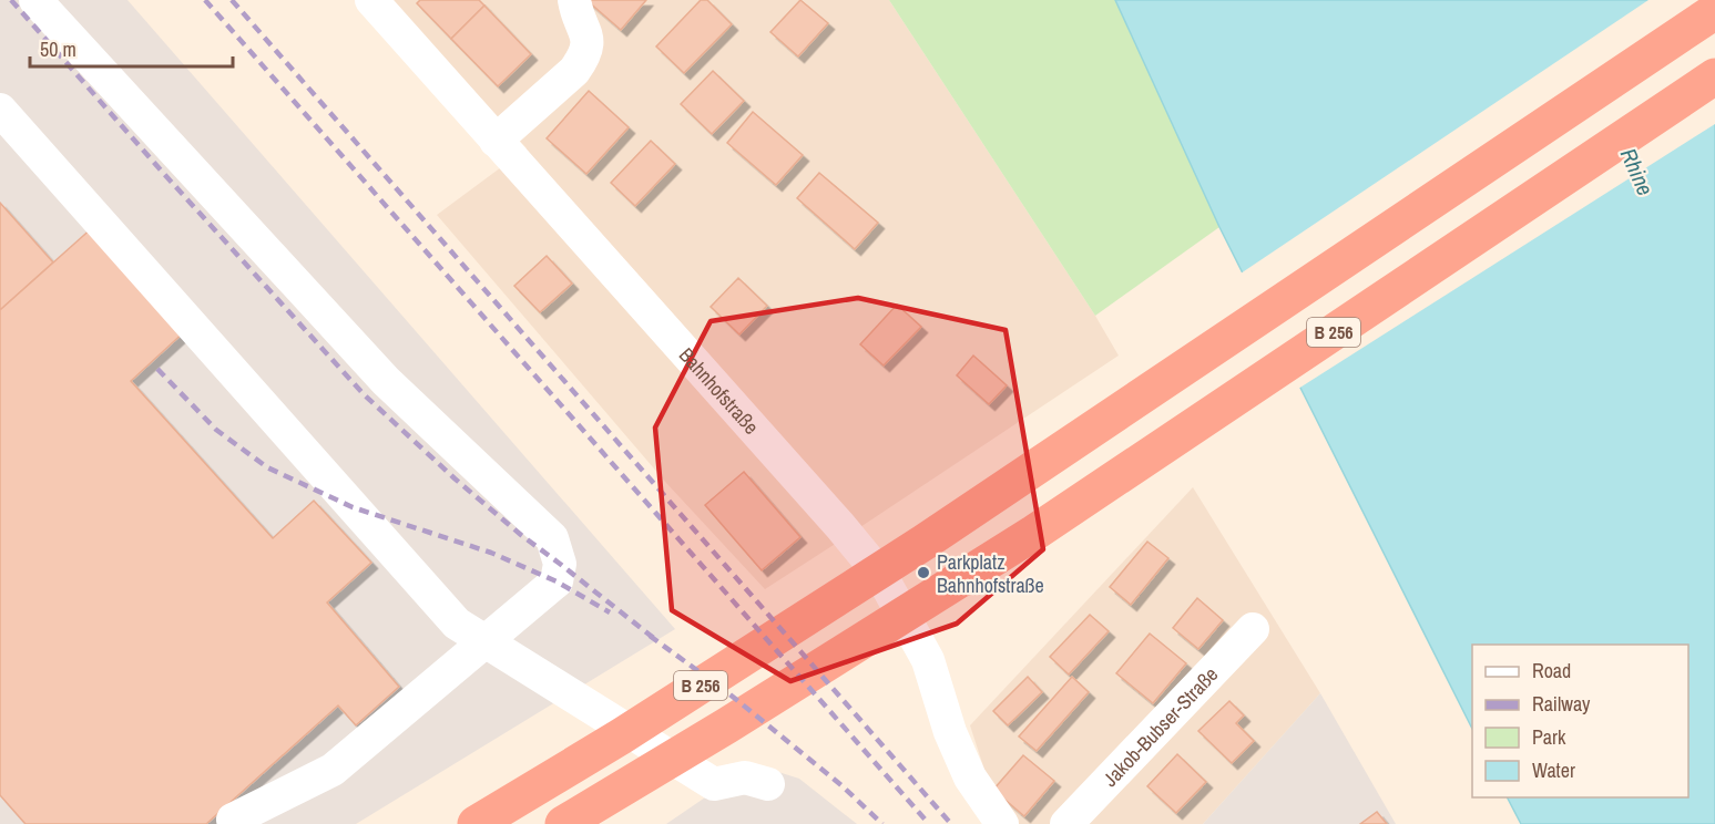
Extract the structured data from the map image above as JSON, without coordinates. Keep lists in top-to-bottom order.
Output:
{
  "streets": {
    "highway": ["B 256"],
    "street": ["Bahnhofstraße", "Jakob-Bubser-Straße"]
  },
  "water": ["Rhine"],
  "places": ["Parkplatz Bahnhofstraße"],
  "legend": [
    "Road",
    "Railway",
    "Park",
    "Water"
  ],
  "scale_bar": "50 m"
}
